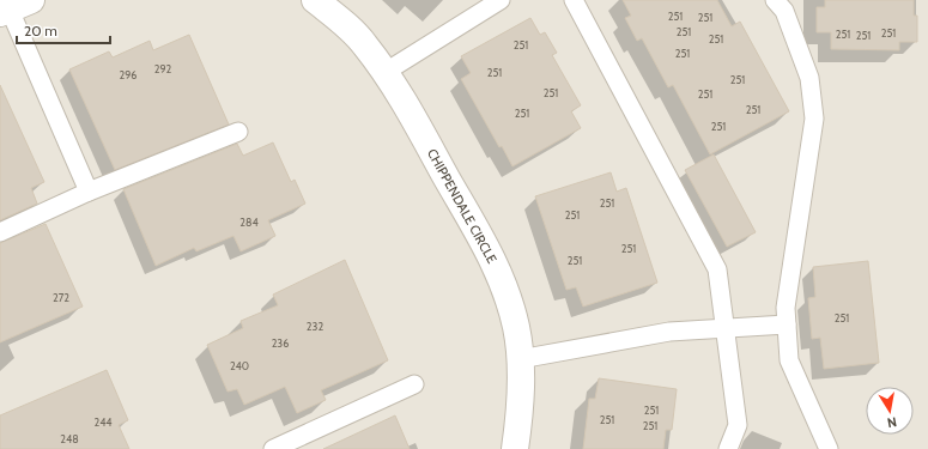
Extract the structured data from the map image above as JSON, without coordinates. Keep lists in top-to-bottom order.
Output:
{
  "streets": {
    "street": ["CHIPPENDALE CIRCLE"]
  },
  "house_numbers": [
    "251",
    "251",
    "251",
    "251",
    "251",
    "251",
    "251",
    "251",
    "251",
    "292",
    "251",
    "296",
    "251",
    "251",
    "251",
    "251",
    "251",
    "251",
    "251",
    "251",
    "284",
    "251",
    "251",
    "272",
    "251",
    "232",
    "236",
    "240",
    "251",
    "251",
    "244",
    "251",
    "248"
  ],
  "scale_bar": "20 m",
  "north": "bottom"
}
